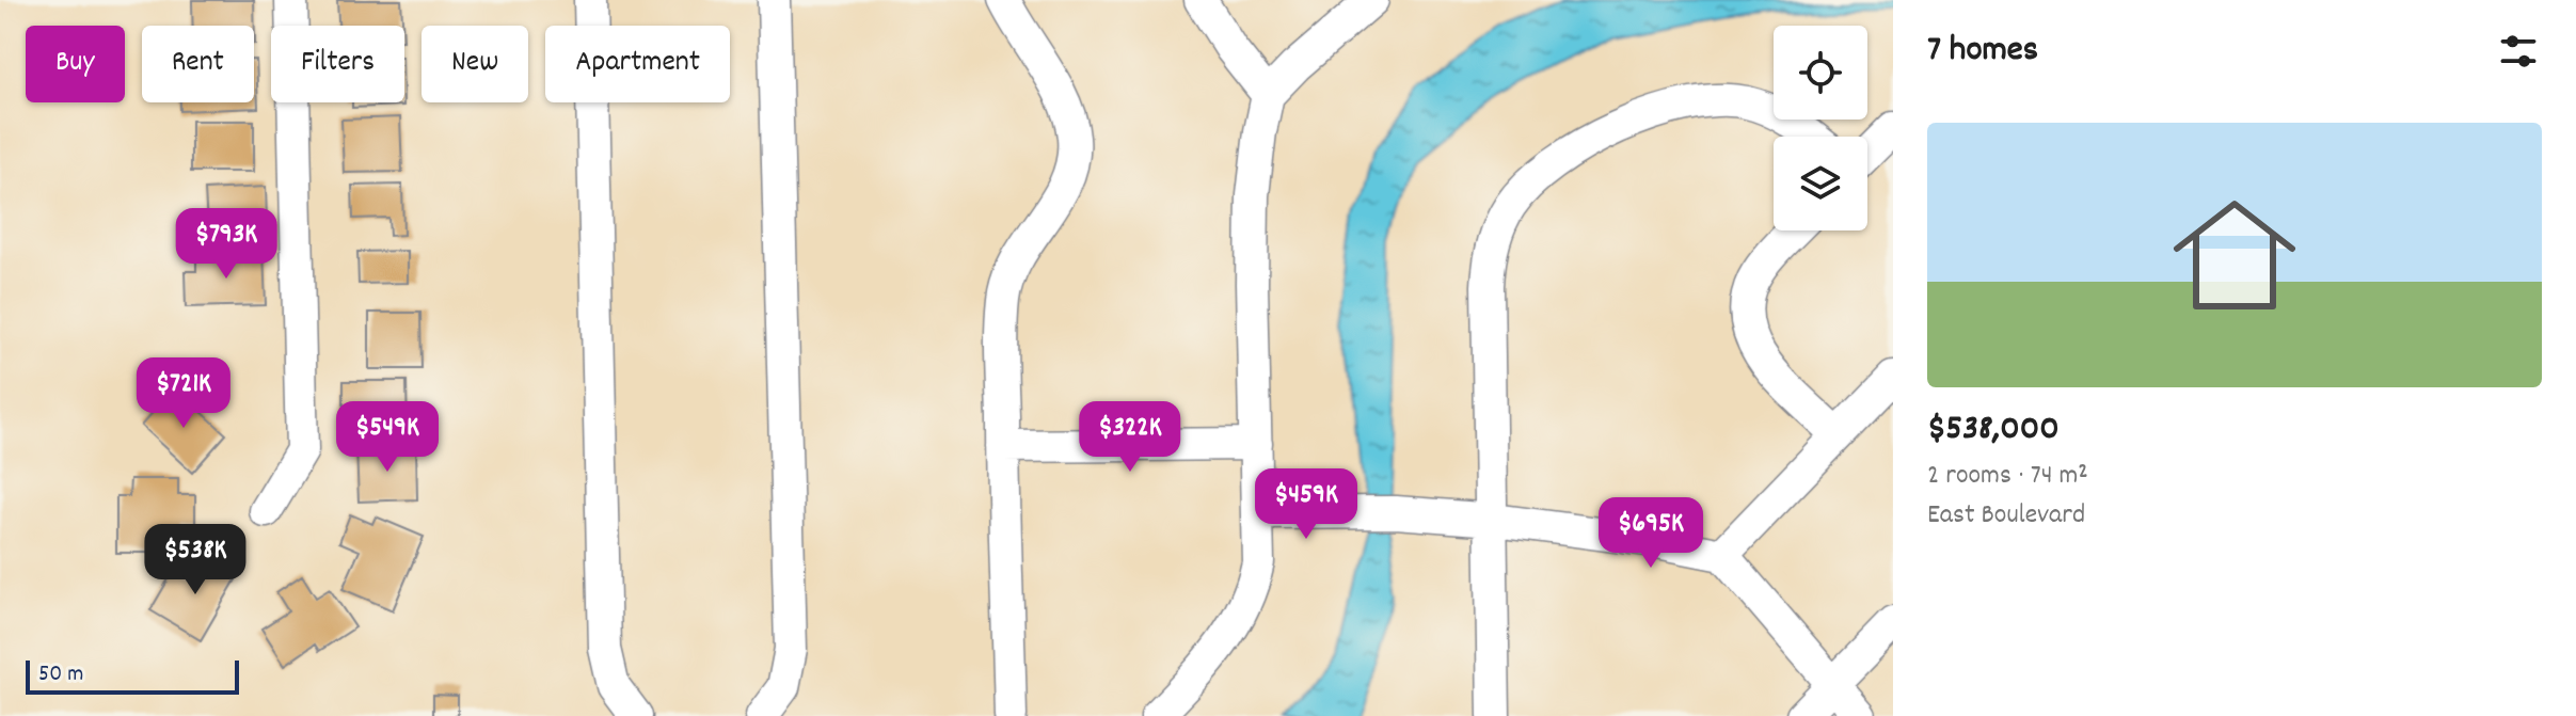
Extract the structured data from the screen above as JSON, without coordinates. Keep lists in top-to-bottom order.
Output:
{
  "scale_bar": "50 m",
  "page": {
    "heading": "7 homes",
    "chip": [
      "Buy",
      "Rent",
      "Filters",
      "New",
      "Apartment"
    ],
    "list": [
      {
        "name": "$538,000",
        "note": "2 rooms · 74 m² · East Boulevard"
      }
    ],
    "price": [
      "$793K",
      "$721K",
      "$549K",
      "$322K",
      "$459K",
      "$695K",
      "$538K"
    ],
    "scale": "50 m"
  }
}
